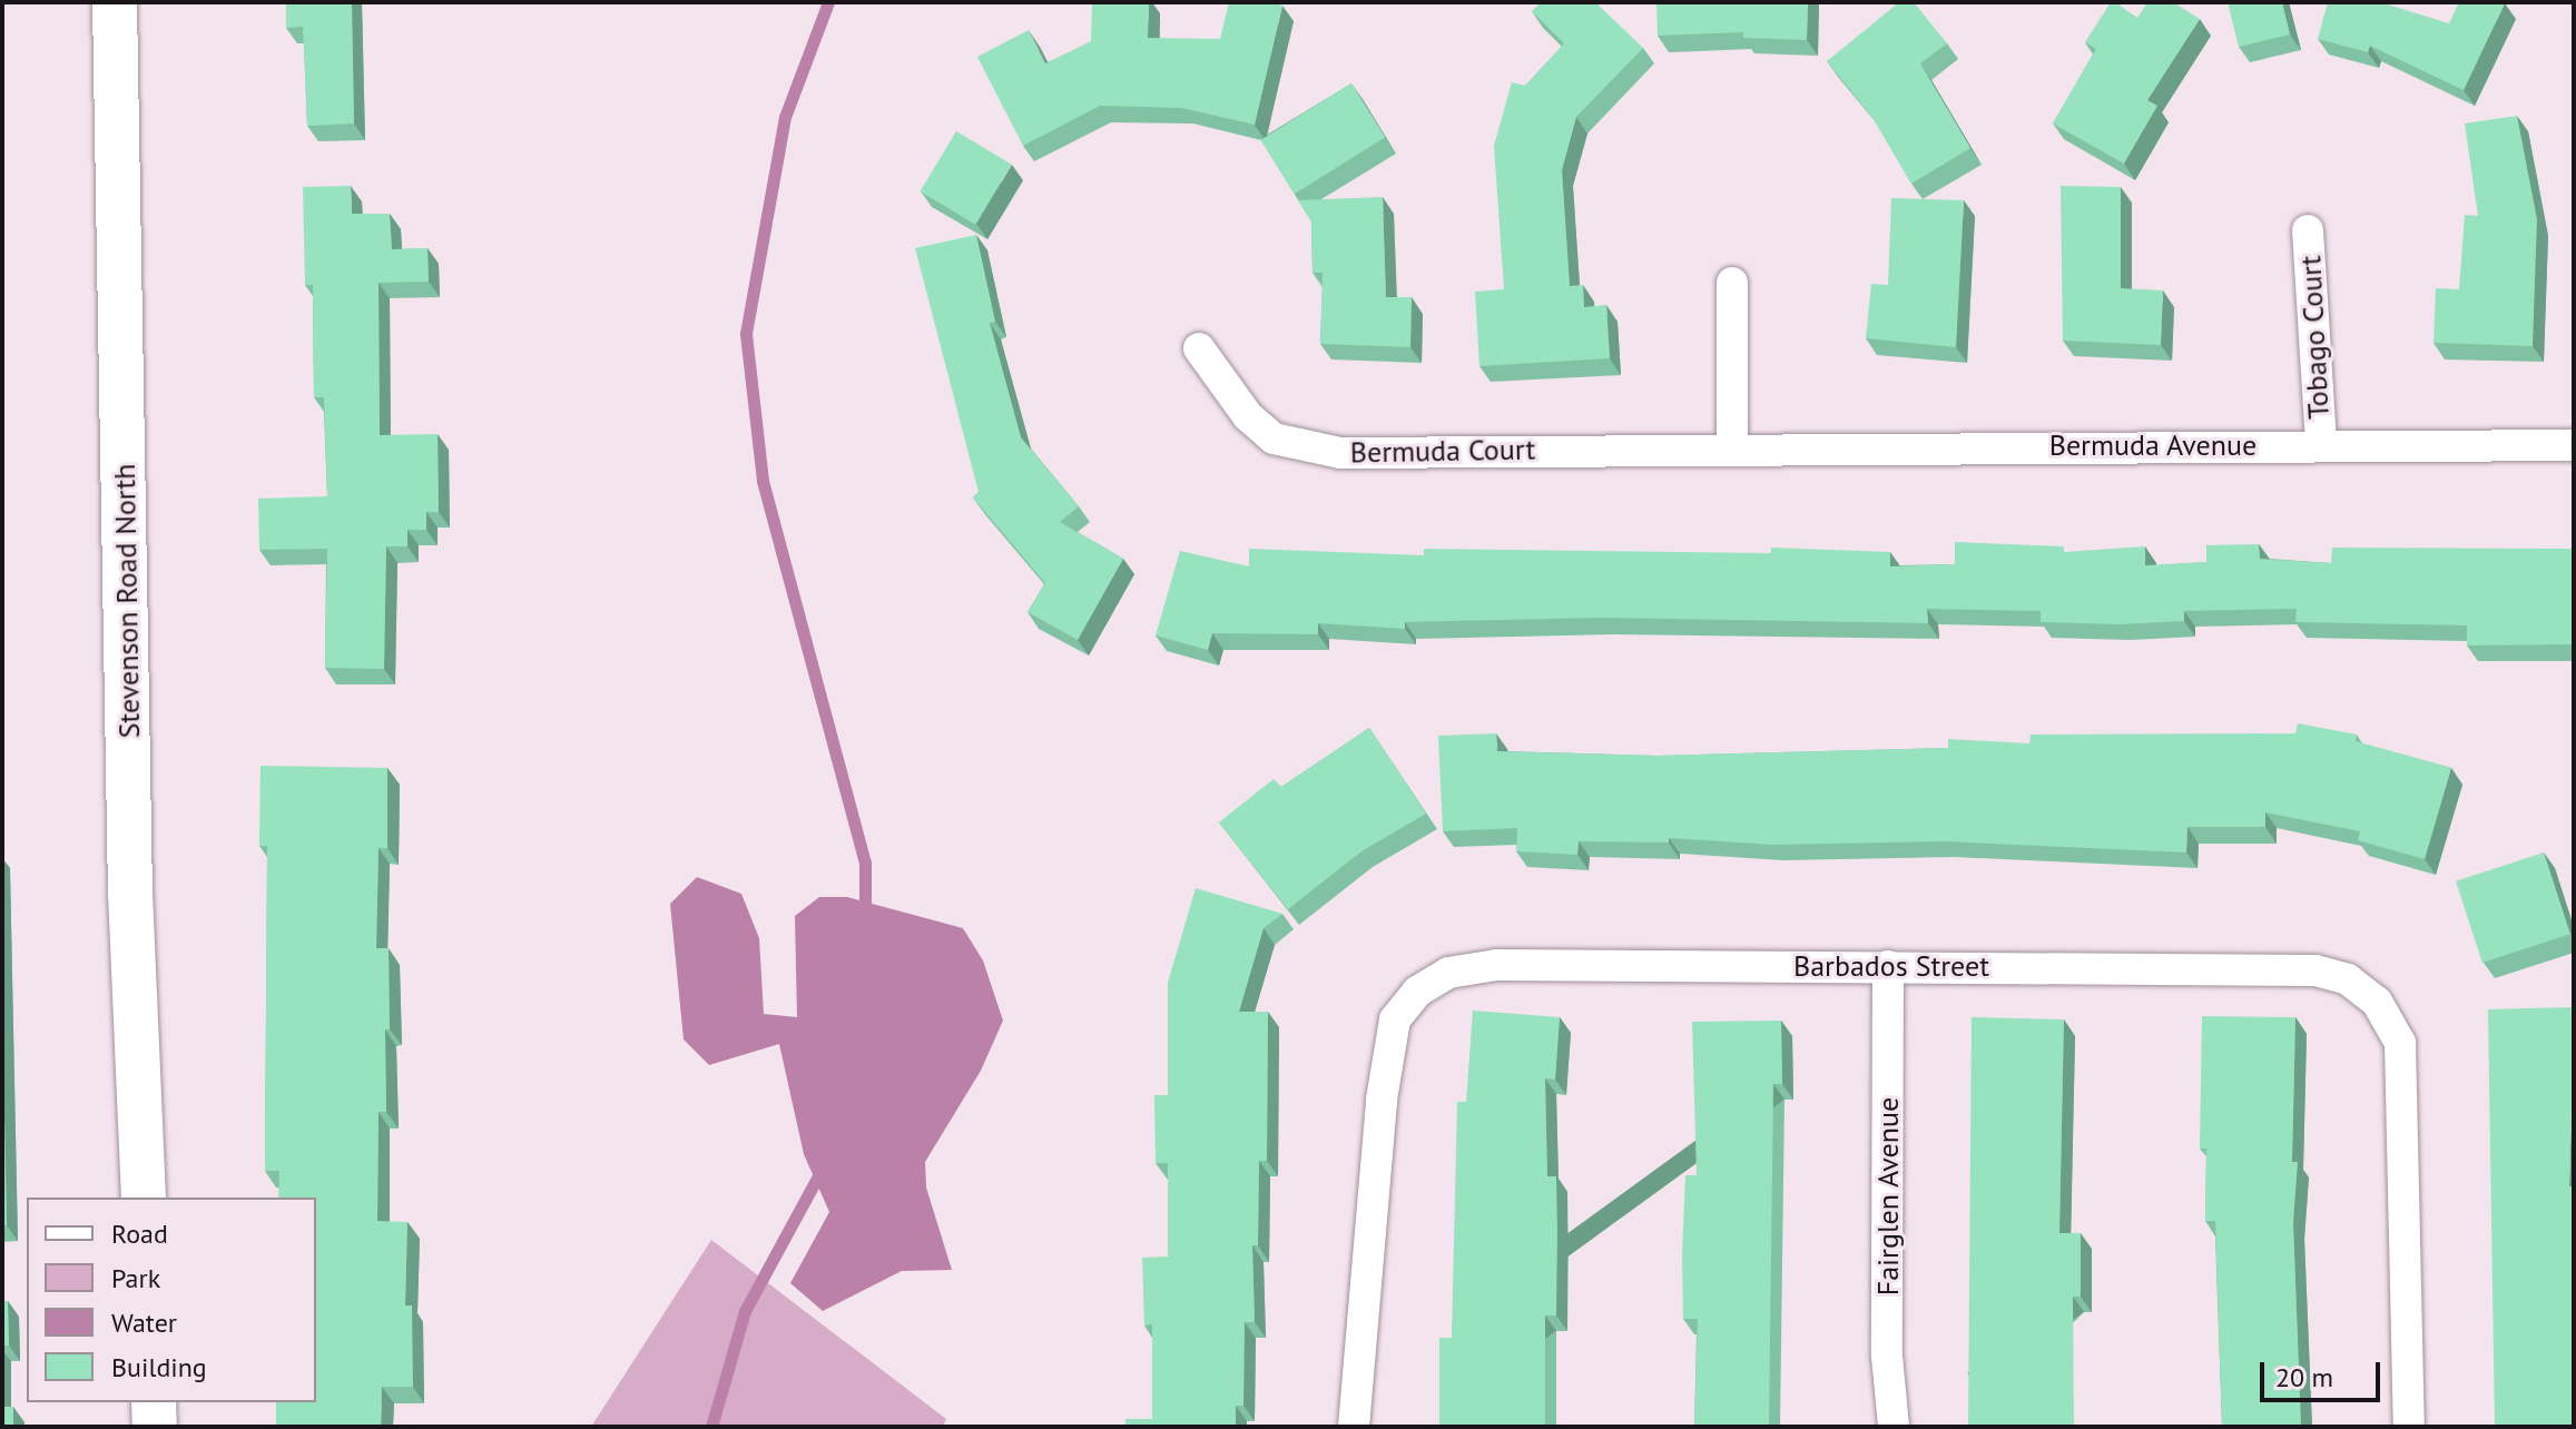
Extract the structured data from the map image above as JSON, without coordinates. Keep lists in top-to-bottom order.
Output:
{
  "streets": {
    "street": [
      "Tobago Court",
      "Bermuda Avenue",
      "Bermuda Court",
      "Stevenson Road North",
      "Barbados Street",
      "Fairglen Avenue"
    ]
  },
  "crossings": [
    ["Tobago Court", "Bermuda Avenue"],
    ["Bermuda Avenue", "Bermuda Court"],
    ["Barbados Street", "Fairglen Avenue"]
  ],
  "legend": [
    "Road",
    "Park",
    "Water",
    "Building"
  ],
  "scale_bar": "20 m"
}
